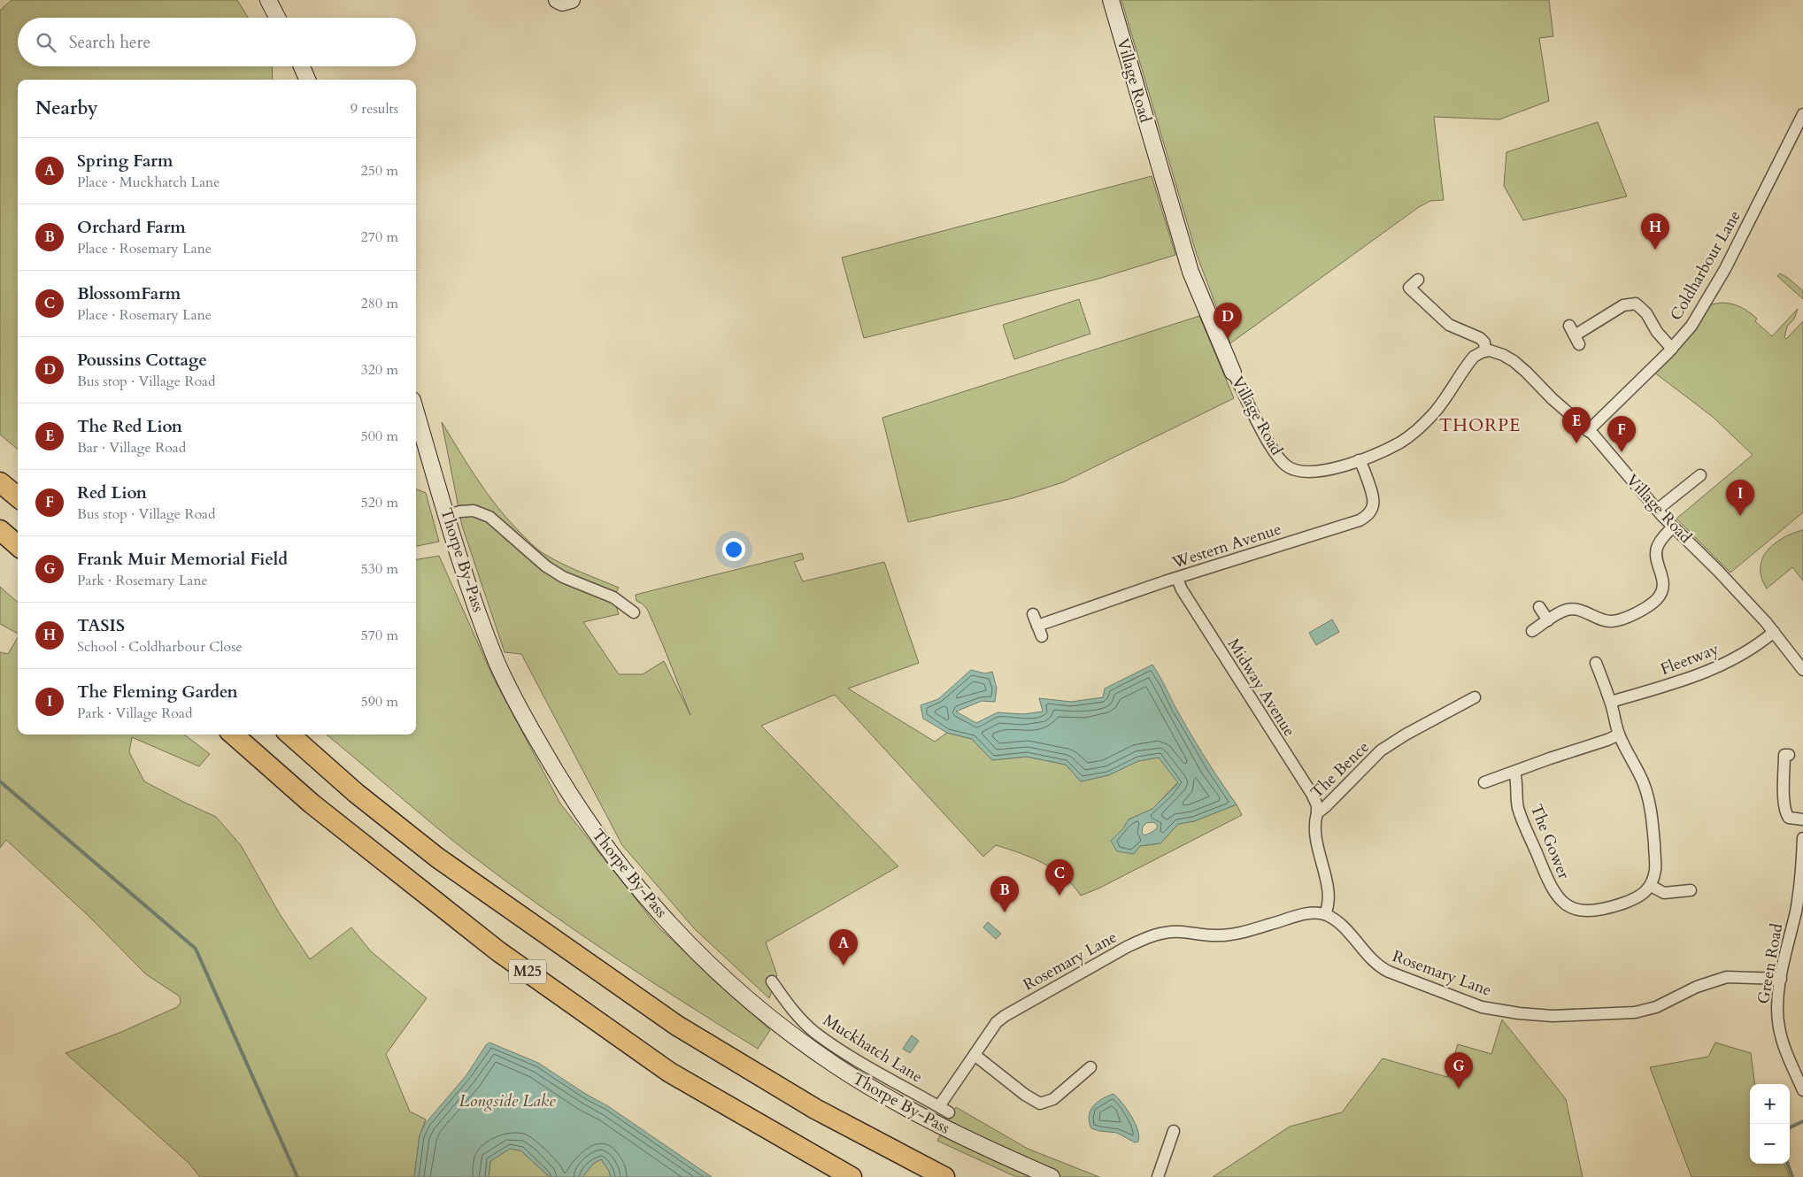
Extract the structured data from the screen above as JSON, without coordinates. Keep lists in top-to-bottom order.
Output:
{
  "streets": {
    "highway": ["M25"],
    "main road": ["Village Road", "Thorpe By-Pass"],
    "street": [
      "Coldharbour Lane",
      "Western Avenue",
      "Fleetway",
      "Midway Avenue",
      "The Bence",
      "The Gower",
      "Rosemary Lane",
      "Green Road",
      "Muckhatch Lane"
    ]
  },
  "crossings": [
    ["Village Road", "Coldharbour Lane"],
    ["Village Road", "Western Avenue"],
    ["Village Road", "Fleetway"],
    ["Western Avenue", "Midway Avenue"],
    ["Midway Avenue", "The Bence"],
    ["The Bence", "Rosemary Lane"],
    ["Rosemary Lane", "Green Road"],
    ["Rosemary Lane", "Muckhatch Lane"]
  ],
  "districts": ["THORPE"],
  "water": ["Longside Lake"],
  "page": {
    "search": "Search here",
    "heading": ["Nearby", "9 results"],
    "list": [
      {
        "mark": "A",
        "name": "Spring Farm",
        "note": "Place · Muckhatch Lane",
        "value": "250 m"
      },
      {
        "mark": "B",
        "name": "Orchard Farm",
        "note": "Place · Rosemary Lane",
        "value": "270 m"
      },
      {
        "mark": "C",
        "name": "BlossomFarm",
        "note": "Place · Rosemary Lane",
        "value": "280 m"
      },
      {
        "mark": "D",
        "name": "Poussins Cottage",
        "note": "Bus stop · Village Road",
        "value": "320 m"
      },
      {
        "mark": "E",
        "name": "The Red Lion",
        "note": "Bar · Village Road",
        "value": "500 m"
      },
      {
        "mark": "F",
        "name": "Red Lion",
        "note": "Bus stop · Village Road",
        "value": "520 m"
      },
      {
        "mark": "G",
        "name": "Frank Muir Memorial Field",
        "note": "Park · Rosemary Lane",
        "value": "530 m"
      },
      {
        "mark": "H",
        "name": "TASIS",
        "note": "School · Coldharbour Close",
        "value": "570 m"
      },
      {
        "mark": "I",
        "name": "The Fleming Garden",
        "note": "Park · Village Road",
        "value": "590 m"
      }
    ],
    "pins": [
      "H",
      "D",
      "E",
      "F",
      "I",
      "C",
      "B",
      "A",
      "G"
    ],
    "map_buttons": ["+", "−"]
  }
}
